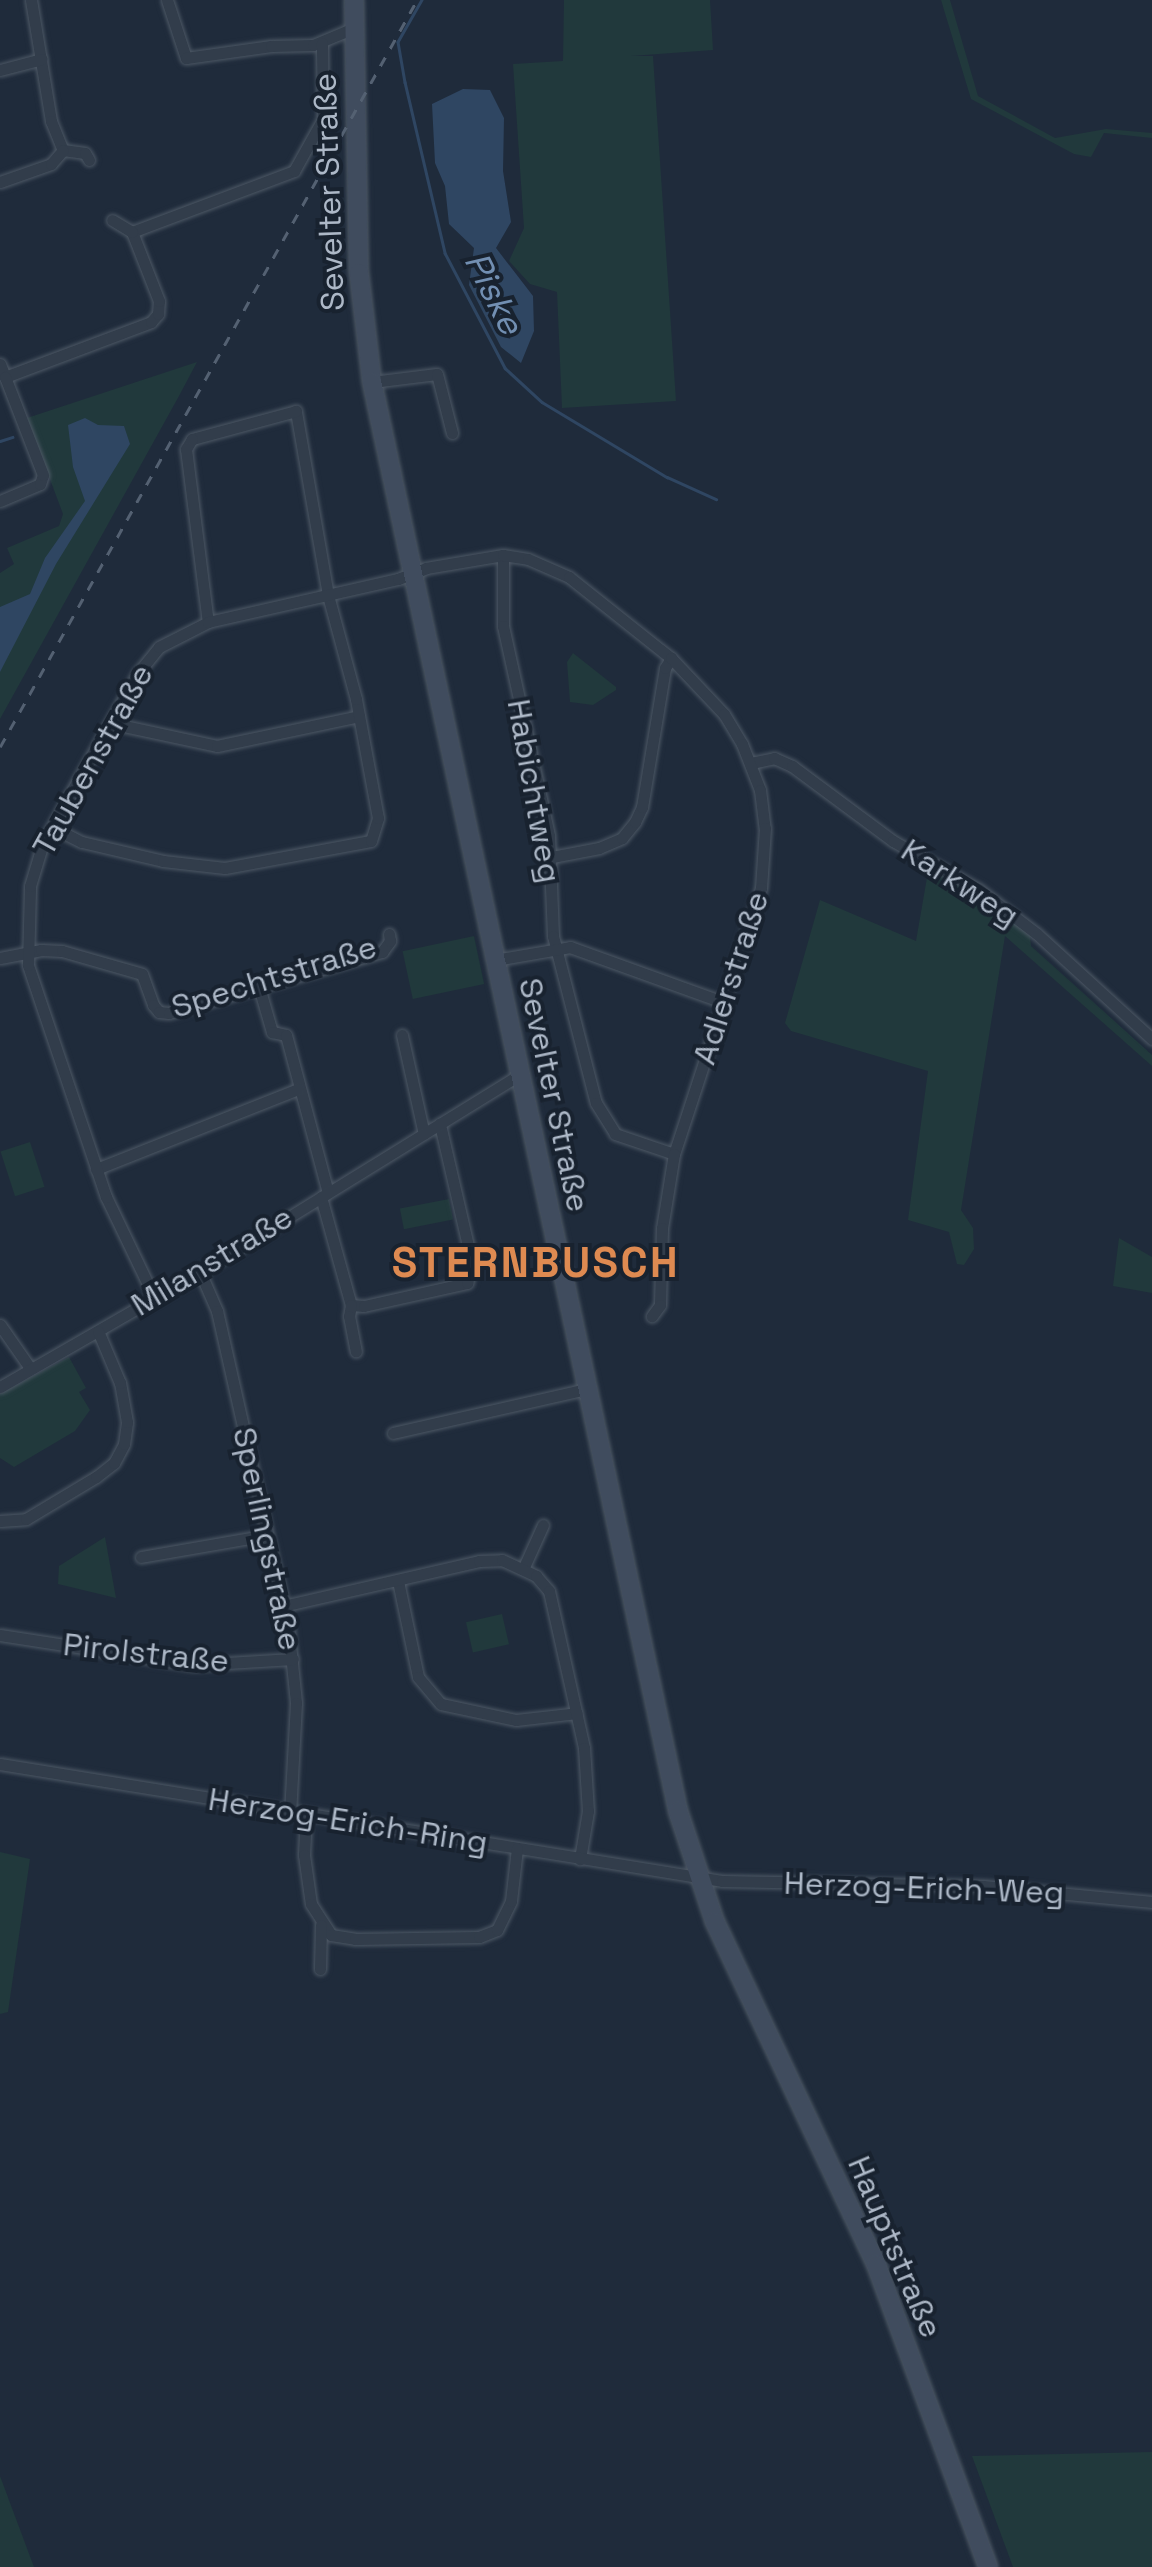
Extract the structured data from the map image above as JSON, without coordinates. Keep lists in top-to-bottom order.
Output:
{
  "streets": {
    "street": [
      "Sevelter Straße",
      "Taubenstraße",
      "Habichtweg",
      "Karkweg",
      "Spechtstraße",
      "Adlerstraße",
      "Milanstraße",
      "Sperlingstraße",
      "Pirolstraße",
      "Herzog-Erich-Ring",
      "Herzog-Erich-Weg",
      "Hauptstraße"
    ]
  },
  "crossings": [
    ["Sevelter Straße", "Taubenstraße"],
    ["Sevelter Straße", "Adlerstraße"],
    ["Sevelter Straße", "Milanstraße"],
    ["Sevelter Straße", "Herzog-Erich-Ring"],
    ["Sevelter Straße", "Herzog-Erich-Weg"],
    ["Sevelter Straße", "Hauptstraße"],
    ["Taubenstraße", "Spechtstraße"],
    ["Taubenstraße", "Adlerstraße"],
    ["Taubenstraße", "Milanstraße"],
    ["Habichtweg", "Adlerstraße"],
    ["Karkweg", "Adlerstraße"],
    ["Milanstraße", "Sperlingstraße"],
    ["Sperlingstraße", "Pirolstraße"],
    ["Sperlingstraße", "Herzog-Erich-Ring"],
    ["Herzog-Erich-Ring", "Herzog-Erich-Weg"],
    ["Herzog-Erich-Ring", "Hauptstraße"],
    ["Herzog-Erich-Weg", "Hauptstraße"]
  ],
  "districts": ["STERNBUSCH"],
  "water": ["Piske"]
}
